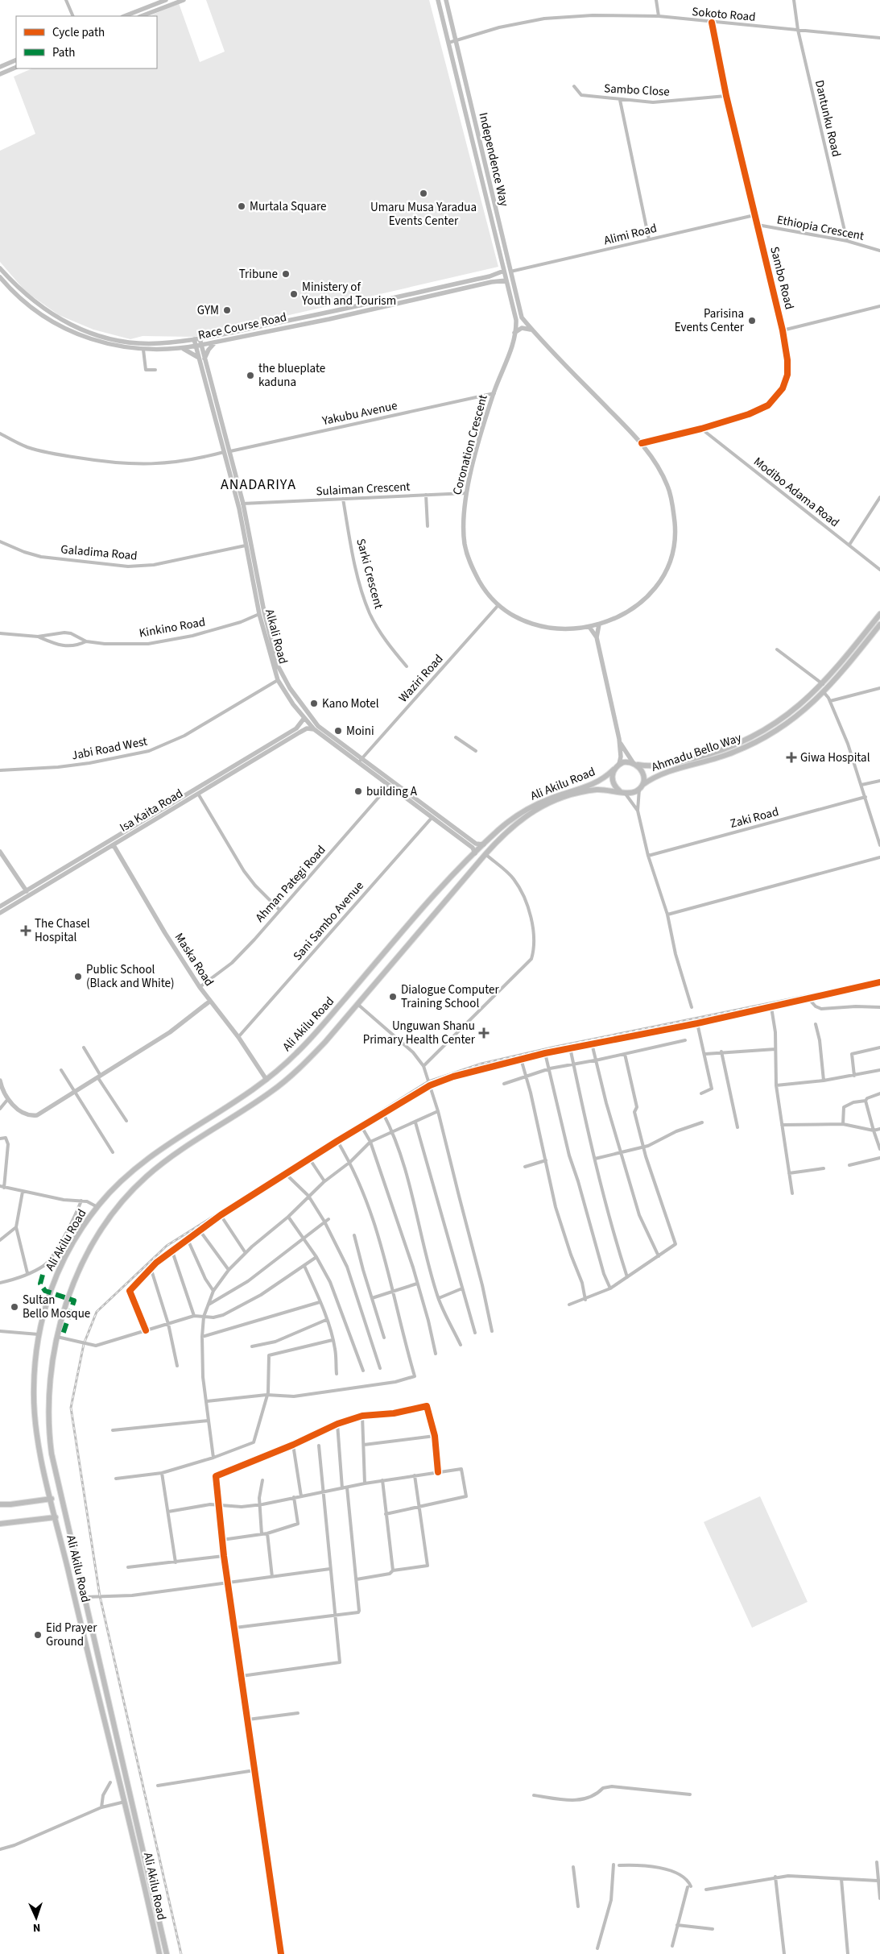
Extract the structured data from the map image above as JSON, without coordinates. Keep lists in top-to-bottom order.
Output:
{
  "streets": {
    "main road": [
      "Independence Way",
      "Race Course Road",
      "Coronation Crescent",
      "Alkali Road",
      "Ahmadu Bello Way",
      "Ali Akilu Road",
      "Isa Kaita Road",
      "Maska Road"
    ],
    "street": [
      "Sokoto Road",
      "Sambo Close",
      "Dantunku Road",
      "Ethiopia Crescent",
      "Alimi Road",
      "Sambo Road",
      "Yakubu Avenue",
      "Sulaiman Crescent",
      "Modibo Adama Road",
      "Galadima Road",
      "Sarki Crescent",
      "Kinkino Road",
      "Waziri Road",
      "Jabi Road West",
      "Zaki Road",
      "Ahman Pategi Road",
      "Sani Sambo Avenue"
    ]
  },
  "crossings": [
    ["Sokoto Road", "Dantunku Road"],
    ["Sokoto Road", "Independence Way"],
    ["Sokoto Road", "Sambo Road"],
    ["Sambo Close", "Sambo Road"],
    ["Dantunku Road", "Ethiopia Crescent"],
    ["Independence Way", "Alimi Road"],
    ["Independence Way", "Race Course Road"],
    ["Independence Way", "Coronation Crescent"],
    ["Ethiopia Crescent", "Sambo Road"],
    ["Alimi Road", "Sambo Road"],
    ["Sambo Road", "Coronation Crescent"],
    ["Sambo Road", "Modibo Adama Road"],
    ["Race Course Road", "Alkali Road"],
    ["Yakubu Avenue", "Coronation Crescent"],
    ["Yakubu Avenue", "Alkali Road"],
    ["Coronation Crescent", "Sulaiman Crescent"],
    ["Coronation Crescent", "Waziri Road"],
    ["Sulaiman Crescent", "Sarki Crescent"],
    ["Sulaiman Crescent", "Alkali Road"],
    ["Galadima Road", "Alkali Road"],
    ["Kinkino Road", "Alkali Road"],
    ["Alkali Road", "Waziri Road"],
    ["Alkali Road", "Jabi Road West"],
    ["Alkali Road", "Ali Akilu Road"],
    ["Alkali Road", "Isa Kaita Road"],
    ["Alkali Road", "Ahman Pategi Road"],
    ["Alkali Road", "Sani Sambo Avenue"],
    ["Ahmadu Bello Way", "Ali Akilu Road"],
    ["Ali Akilu Road", "Maska Road"],
    ["Isa Kaita Road", "Maska Road"],
    ["Ahman Pategi Road", "Maska Road"],
    ["Sani Sambo Avenue", "Maska Road"]
  ],
  "districts": ["ANADARIYA"],
  "places": {
    "other": [
      "Umaru Musa Yaradua Events Center",
      "Murtala Square",
      "Tribune",
      "Ministery of Youth and Tourism",
      "GYM",
      "Parisina Events Center",
      "the blueplate kaduna",
      "Kano Motel",
      "Moini",
      "building A",
      "Public School (Black and White)",
      "Dialogue Computer Training School",
      "Sultan Bello Mosque",
      "Eid Prayer Ground"
    ],
    "health": ["Giwa Hospital", "The Chasel Hospital", "Unguwan Shanu Primary Health Center"]
  },
  "legend": ["Cycle path", "Path"],
  "north": "bottom"
}
